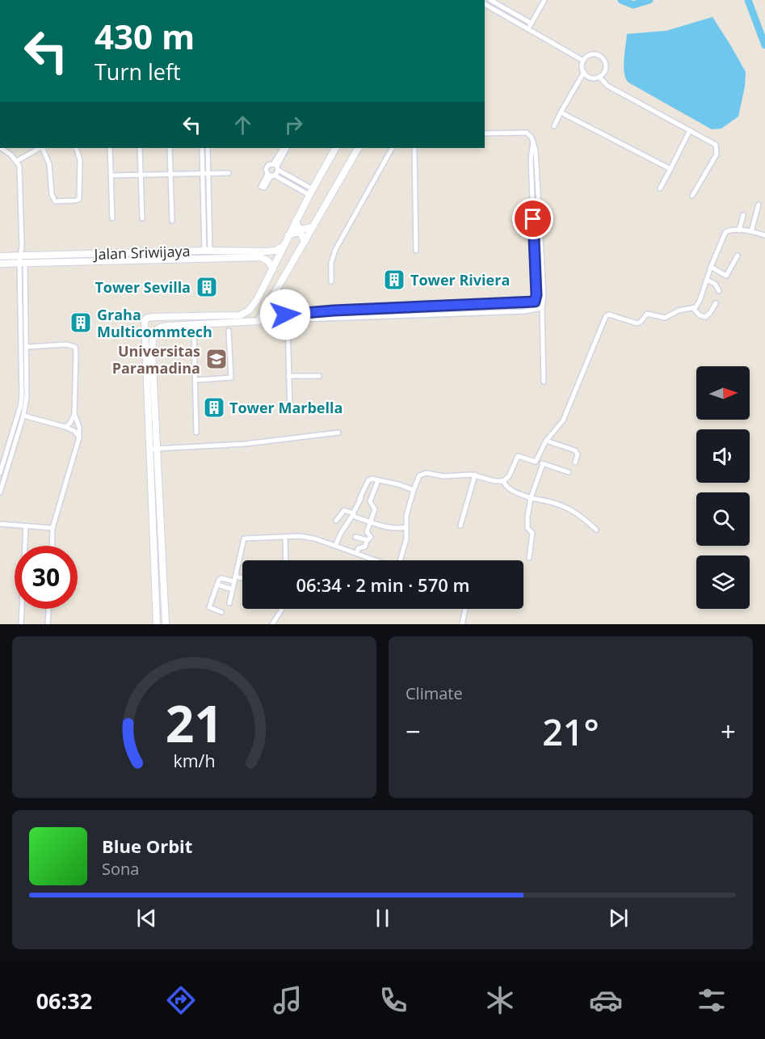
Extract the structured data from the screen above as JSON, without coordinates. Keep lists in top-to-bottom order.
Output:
{
  "streets": {
    "street": ["Jalan Sriwijaya"]
  },
  "places": {
    "building": [
      "Tower Riviera",
      "Tower Sevilla",
      "Graha Multicommtech",
      "Tower Marbella"
    ],
    "school or university": ["Universitas Paramadina"]
  },
  "north": "right",
  "page": {
    "turn": ["430 m", "Turn left"],
    "limit": "30",
    "trip": "06:34 · 2 min · 570 m",
    "tile": "Climate",
    "heat": ["−", "21°", "+"],
    "song": ["Blue Orbit", "Sona"],
    "tabs": "06:32",
    "gauge": ["21", "km/h"]
  }
}
